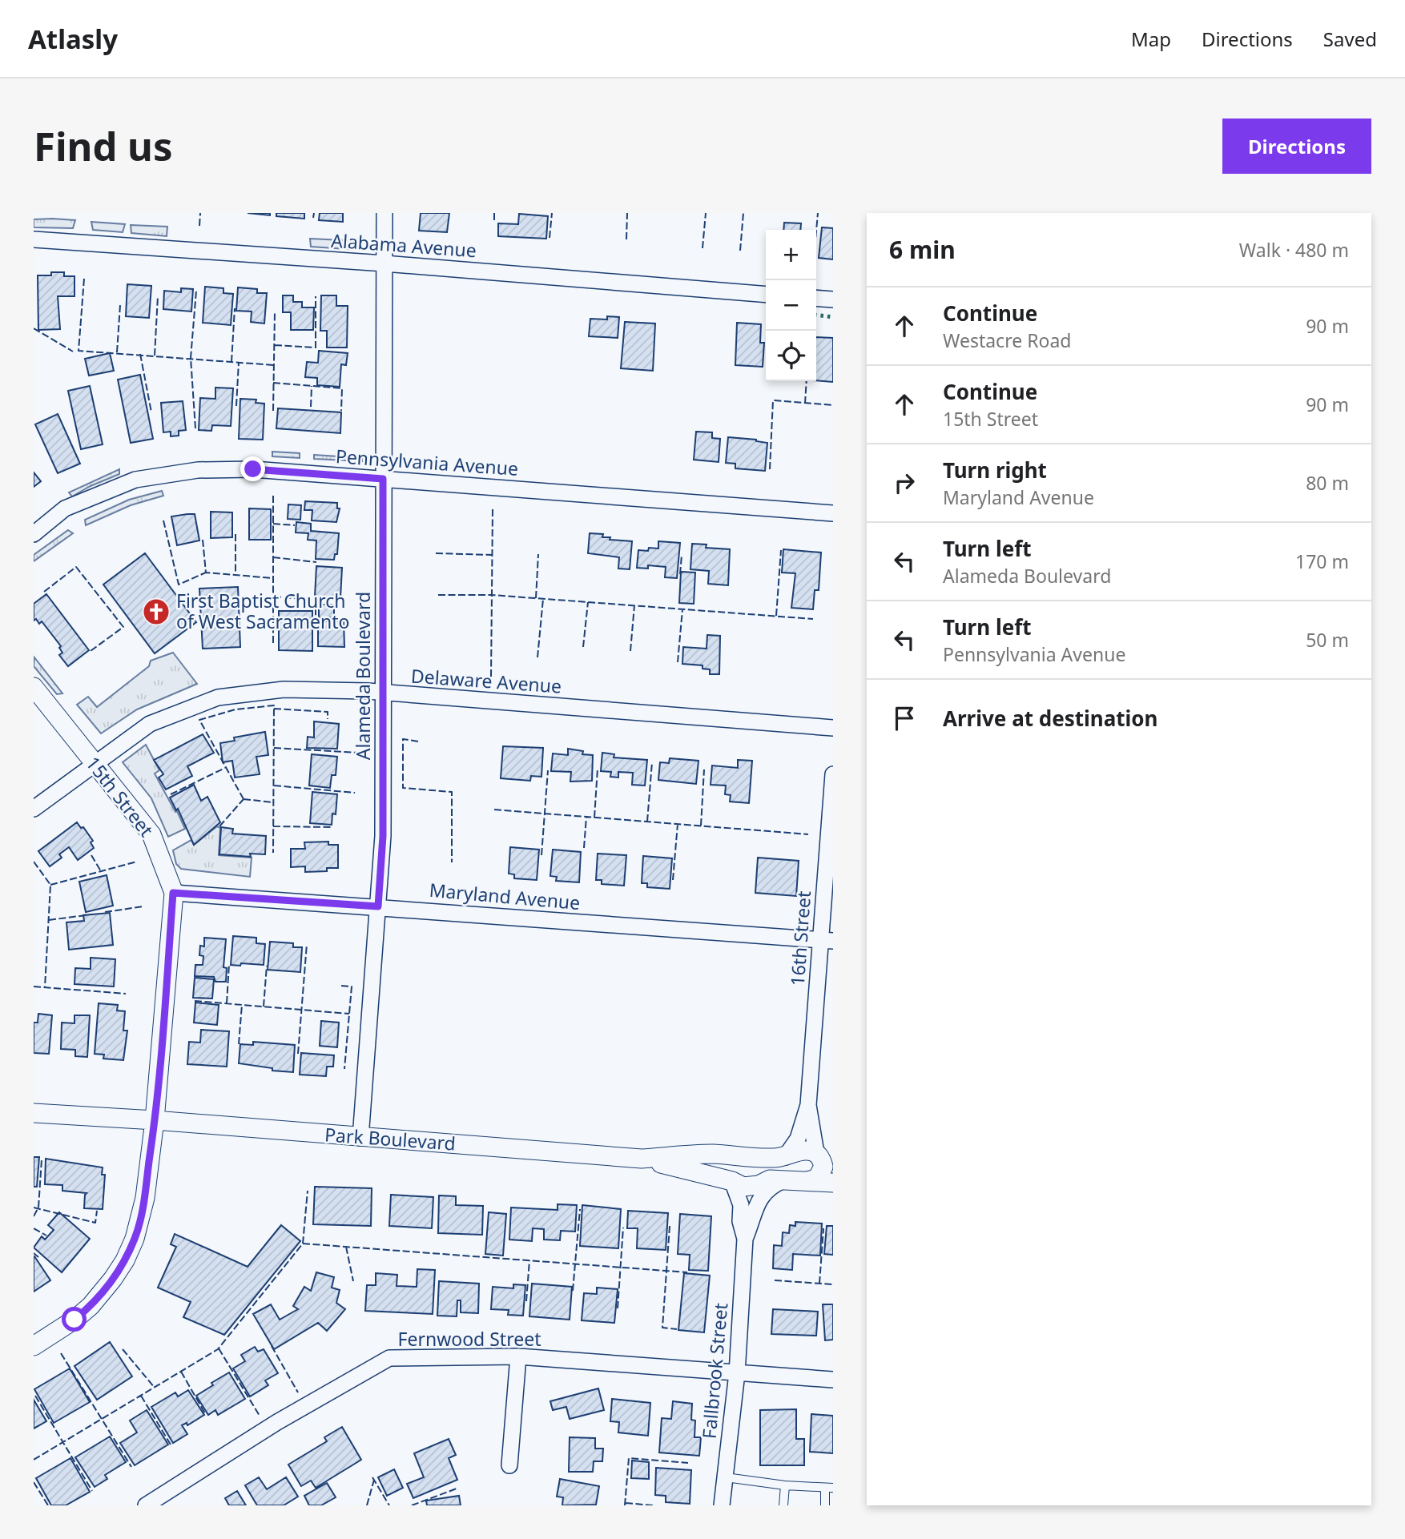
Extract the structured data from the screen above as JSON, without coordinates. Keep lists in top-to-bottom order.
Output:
{
  "streets": {
    "street": [
      "Alabama Avenue",
      "Pennsylvania Avenue",
      "Alameda Boulevard",
      "Delaware Avenue",
      "15th Street",
      "Maryland Avenue",
      "16th Street",
      "Park Boulevard",
      "Fernwood Street",
      "Fallbrook Street"
    ]
  },
  "crossings": [
    ["Alabama Avenue", "Alameda Boulevard"],
    ["Pennsylvania Avenue", "Alameda Boulevard"],
    ["Alameda Boulevard", "Delaware Avenue"],
    ["Alameda Boulevard", "Maryland Avenue"],
    ["Alameda Boulevard", "Park Boulevard"],
    ["Delaware Avenue", "15th Street"],
    ["15th Street", "Maryland Avenue"],
    ["15th Street", "Park Boulevard"],
    ["Maryland Avenue", "16th Street"],
    ["Fernwood Street", "Fallbrook Street"]
  ],
  "places": {
    "church": ["First Baptist Church of West Sacramento"]
  },
  "page": {
    "header": "Atlasly",
    "nav": ["Map", "Directions", "Saved"],
    "buttons": "Directions",
    "title": "Find us",
    "heading": ["6 min", "Walk · 480 m"],
    "map_buttons": ["+", "−"],
    "list": [
      ["Continue", "Westacre Road", "90 m"],
      ["Continue", "15th Street", "90 m"],
      ["Turn right", "Maryland Avenue", "80 m"],
      ["Turn left", "Alameda Boulevard", "170 m"],
      ["Turn left", "Pennsylvania Avenue", "50 m"],
      "Arrive at destination"
    ]
  }
}
